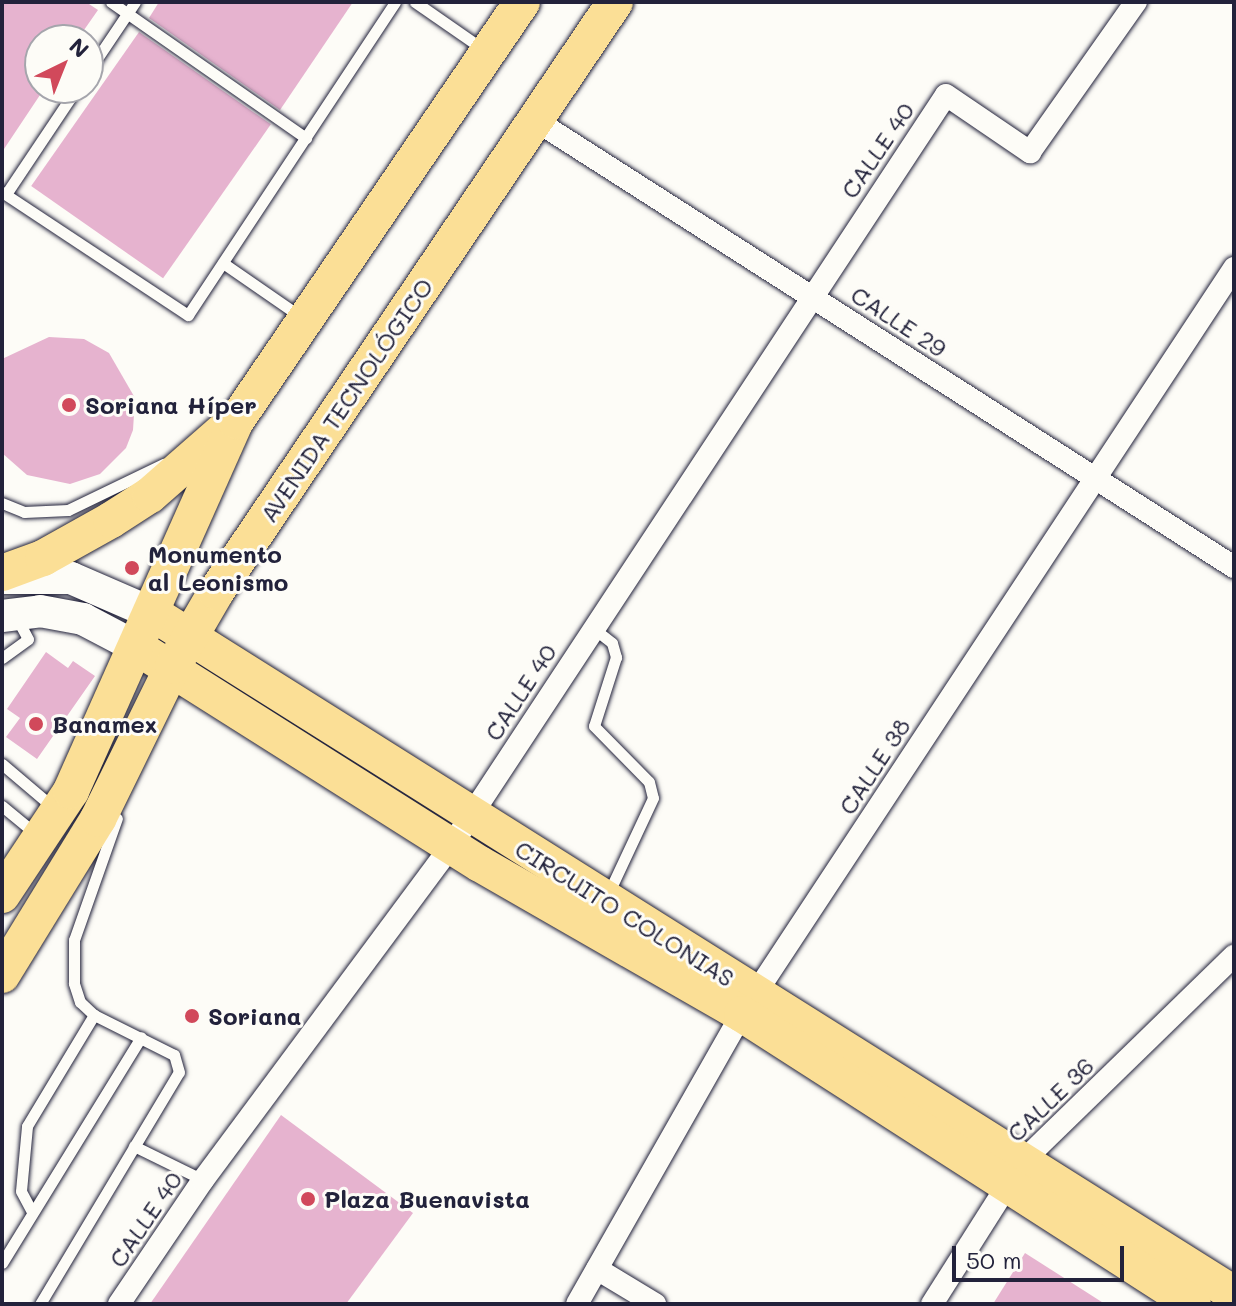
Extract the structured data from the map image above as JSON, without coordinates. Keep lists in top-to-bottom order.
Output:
{
  "streets": {
    "main road": ["AVENIDA TECNOLÓGICO", "CIRCUITO COLONIAS"],
    "street": [
      "CALLE 40",
      "CALLE 29",
      "CALLE 38",
      "CALLE 36"
    ]
  },
  "crossings": [
    ["CALLE 40", "CALLE 29"],
    ["CALLE 40", "CIRCUITO COLONIAS"],
    ["CALLE 29", "AVENIDA TECNOLÓGICO"],
    ["CALLE 29", "CALLE 38"],
    ["AVENIDA TECNOLÓGICO", "CIRCUITO COLONIAS"],
    ["CALLE 38", "CIRCUITO COLONIAS"],
    ["CIRCUITO COLONIAS", "CALLE 36"]
  ],
  "places": [
    "Soriana Híper",
    "Monumento al Leonismo",
    "Banamex",
    "Soriana",
    "Plaza Buenavista"
  ],
  "scale_bar": "50 m",
  "north": "top right"
}
